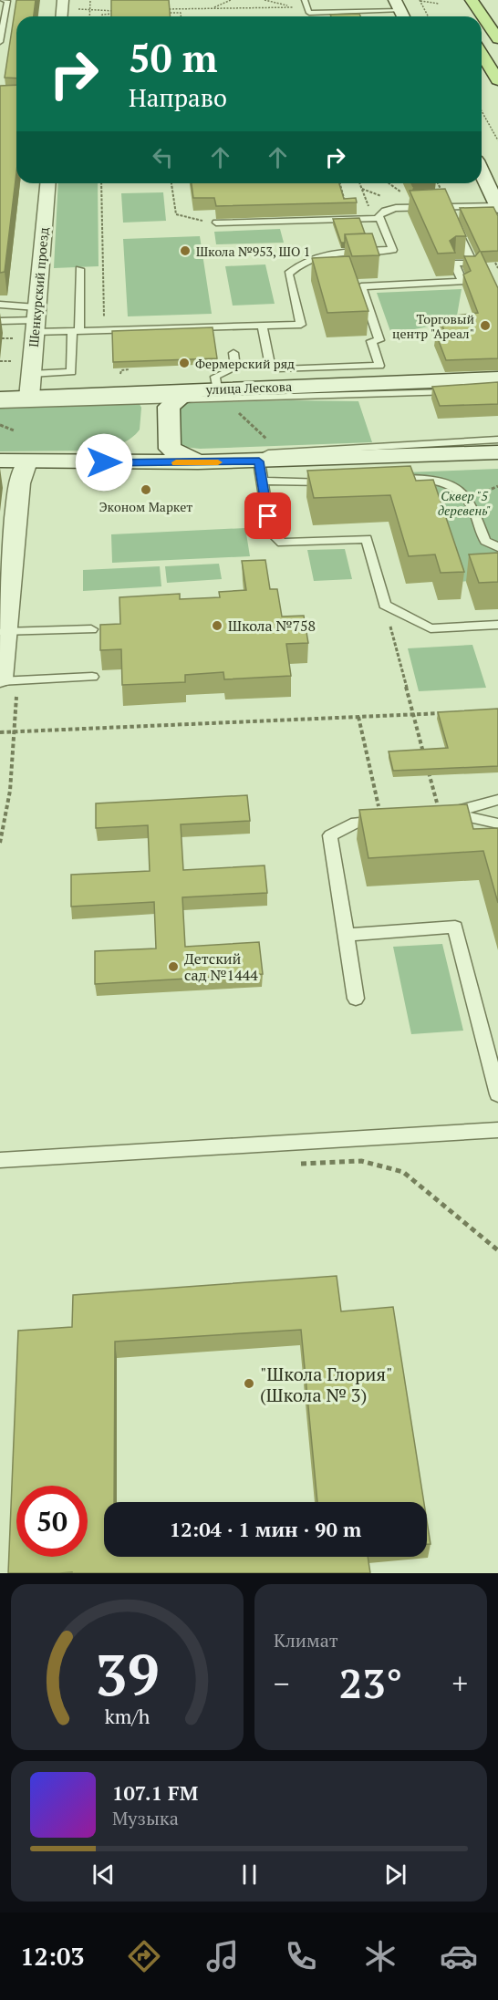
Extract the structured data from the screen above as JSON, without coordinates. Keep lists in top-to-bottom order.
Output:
{
  "streets": {
    "main road": ["улица Лескова"],
    "street": ["Шенкурский проезд"]
  },
  "crossings": [
    ["Шенкурский проезд", "улица Лескова"]
  ],
  "parks": ["Сквер \"5 деревень\""],
  "places": [
    "Школа №953, ШО 1",
    "Торговый центр \"Ареал\"",
    "Фермерский ряд",
    "Эконом Маркет",
    "Школа №758",
    "Детский сад №1444",
    "\"Школа Глория\" (Школа № 3)"
  ],
  "page": {
    "turn": ["50 m", "Направо"],
    "limit": "50",
    "trip": "12:04 · 1 мин · 90 m",
    "tile": "Климат",
    "heat": ["−", "23°", "+"],
    "song": ["107.1 FM", "Музыка"],
    "tabs": "12:03",
    "gauge": ["39", "km/h"]
  }
}
